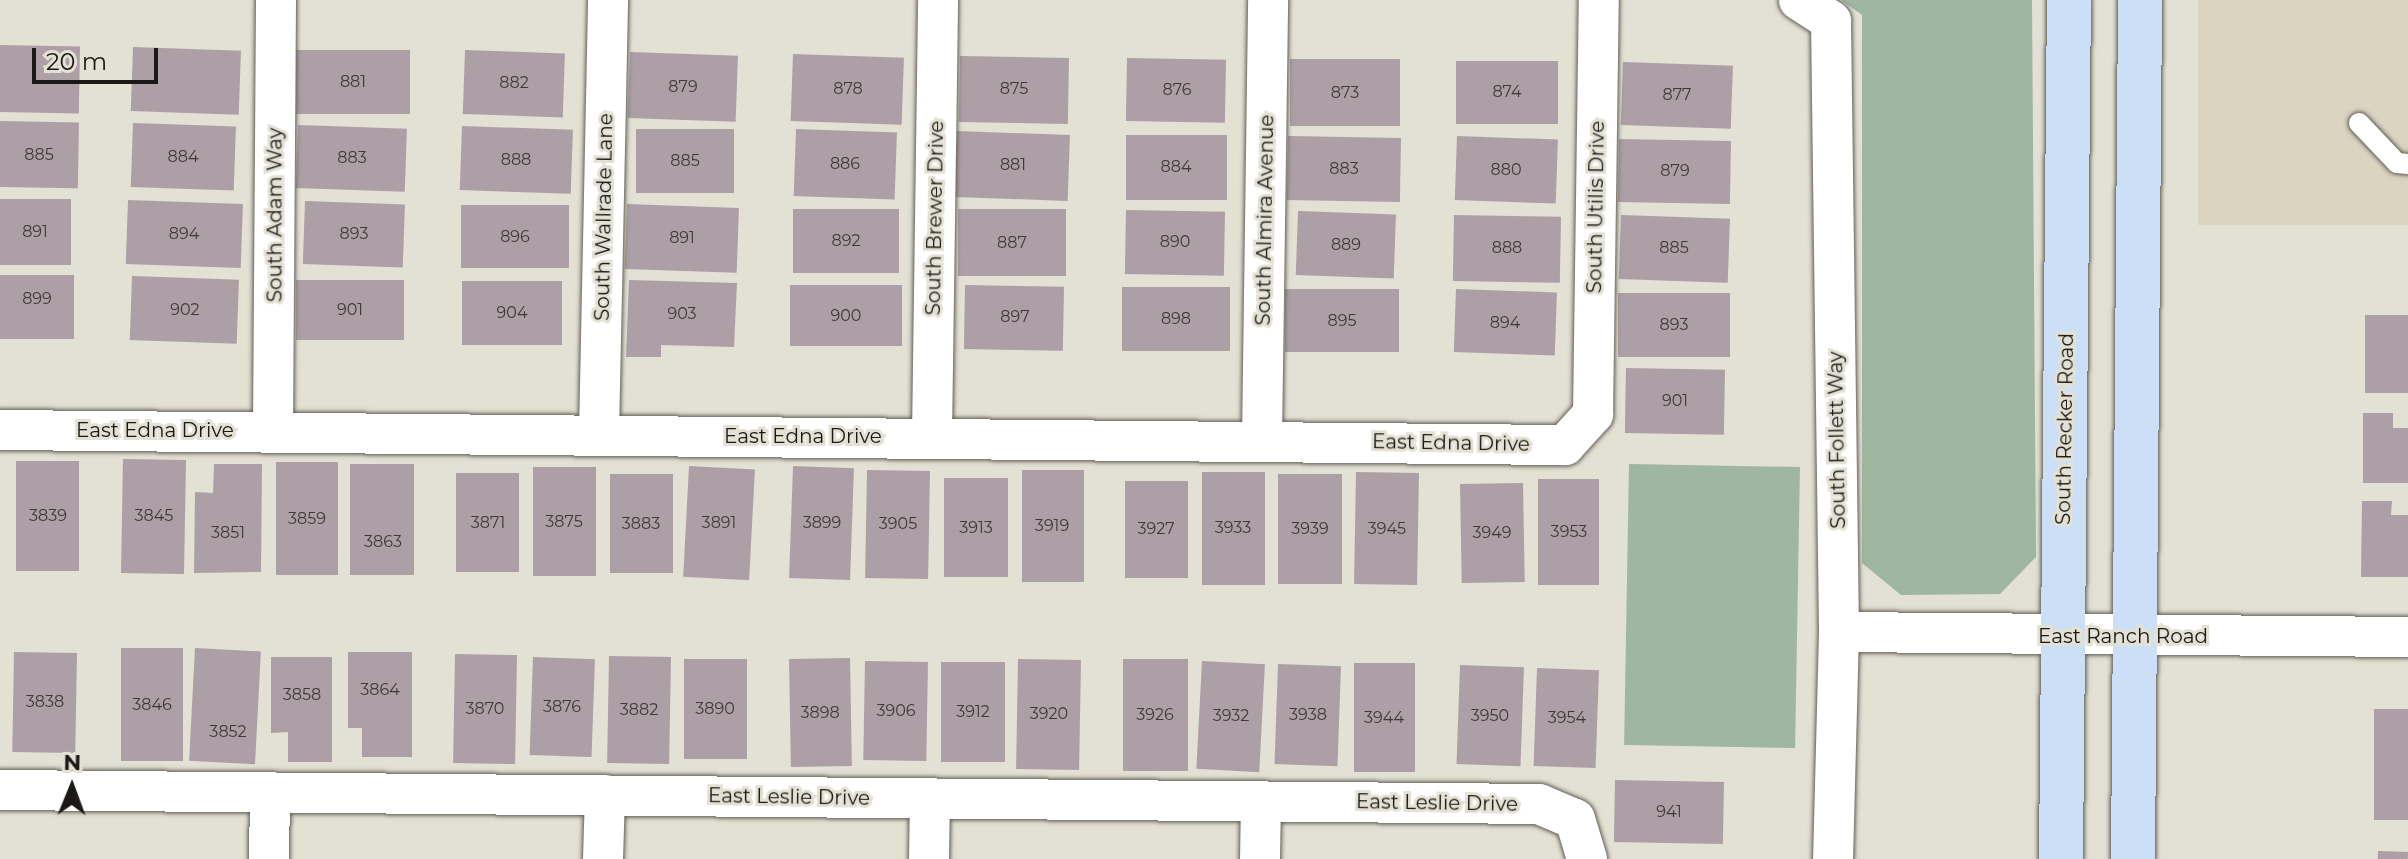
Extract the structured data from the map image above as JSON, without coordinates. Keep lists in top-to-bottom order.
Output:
{
  "streets": {
    "main road": ["South Recker Road"],
    "street": [
      "South Utilis Drive",
      "South Adam Way",
      "South Wallrade Lane",
      "South Brewer Drive",
      "South Almira Avenue",
      "East Edna Drive",
      "South Follett Way",
      "East Ranch Road",
      "East Leslie Drive"
    ]
  },
  "crossings": [
    ["South Utilis Drive", "East Edna Drive"],
    ["South Adam Way", "East Edna Drive"],
    ["South Wallrade Lane", "East Edna Drive"],
    ["South Brewer Drive", "East Edna Drive"],
    ["South Almira Avenue", "East Edna Drive"],
    ["South Recker Road", "East Ranch Road"],
    ["South Follett Way", "East Ranch Road"]
  ],
  "house_numbers": [
    "881",
    "882",
    "879",
    "878",
    "875",
    "876",
    "874",
    "873",
    "877",
    "885",
    "884",
    "883",
    "888",
    "885",
    "886",
    "881",
    "884",
    "883",
    "880",
    "879",
    "891",
    "894",
    "893",
    "896",
    "891",
    "892",
    "890",
    "887",
    "889",
    "888",
    "885",
    "899",
    "902",
    "901",
    "904",
    "903",
    "900",
    "897",
    "898",
    "895",
    "894",
    "893",
    "901",
    "3839",
    "3845",
    "3859",
    "3875",
    "3871",
    "3891",
    "3899",
    "3883",
    "3905",
    "3919",
    "3913",
    "3933",
    "3927",
    "3939",
    "3945",
    "3953",
    "3851",
    "3949",
    "3863",
    "3864",
    "3858",
    "3838",
    "3846",
    "3876",
    "3870",
    "3890",
    "3882",
    "3906",
    "3912",
    "3898",
    "3920",
    "3926",
    "3938",
    "3932",
    "3950",
    "3944",
    "3954",
    "3852",
    "941"
  ],
  "scale_bar": "20 m",
  "north": "top"
}
